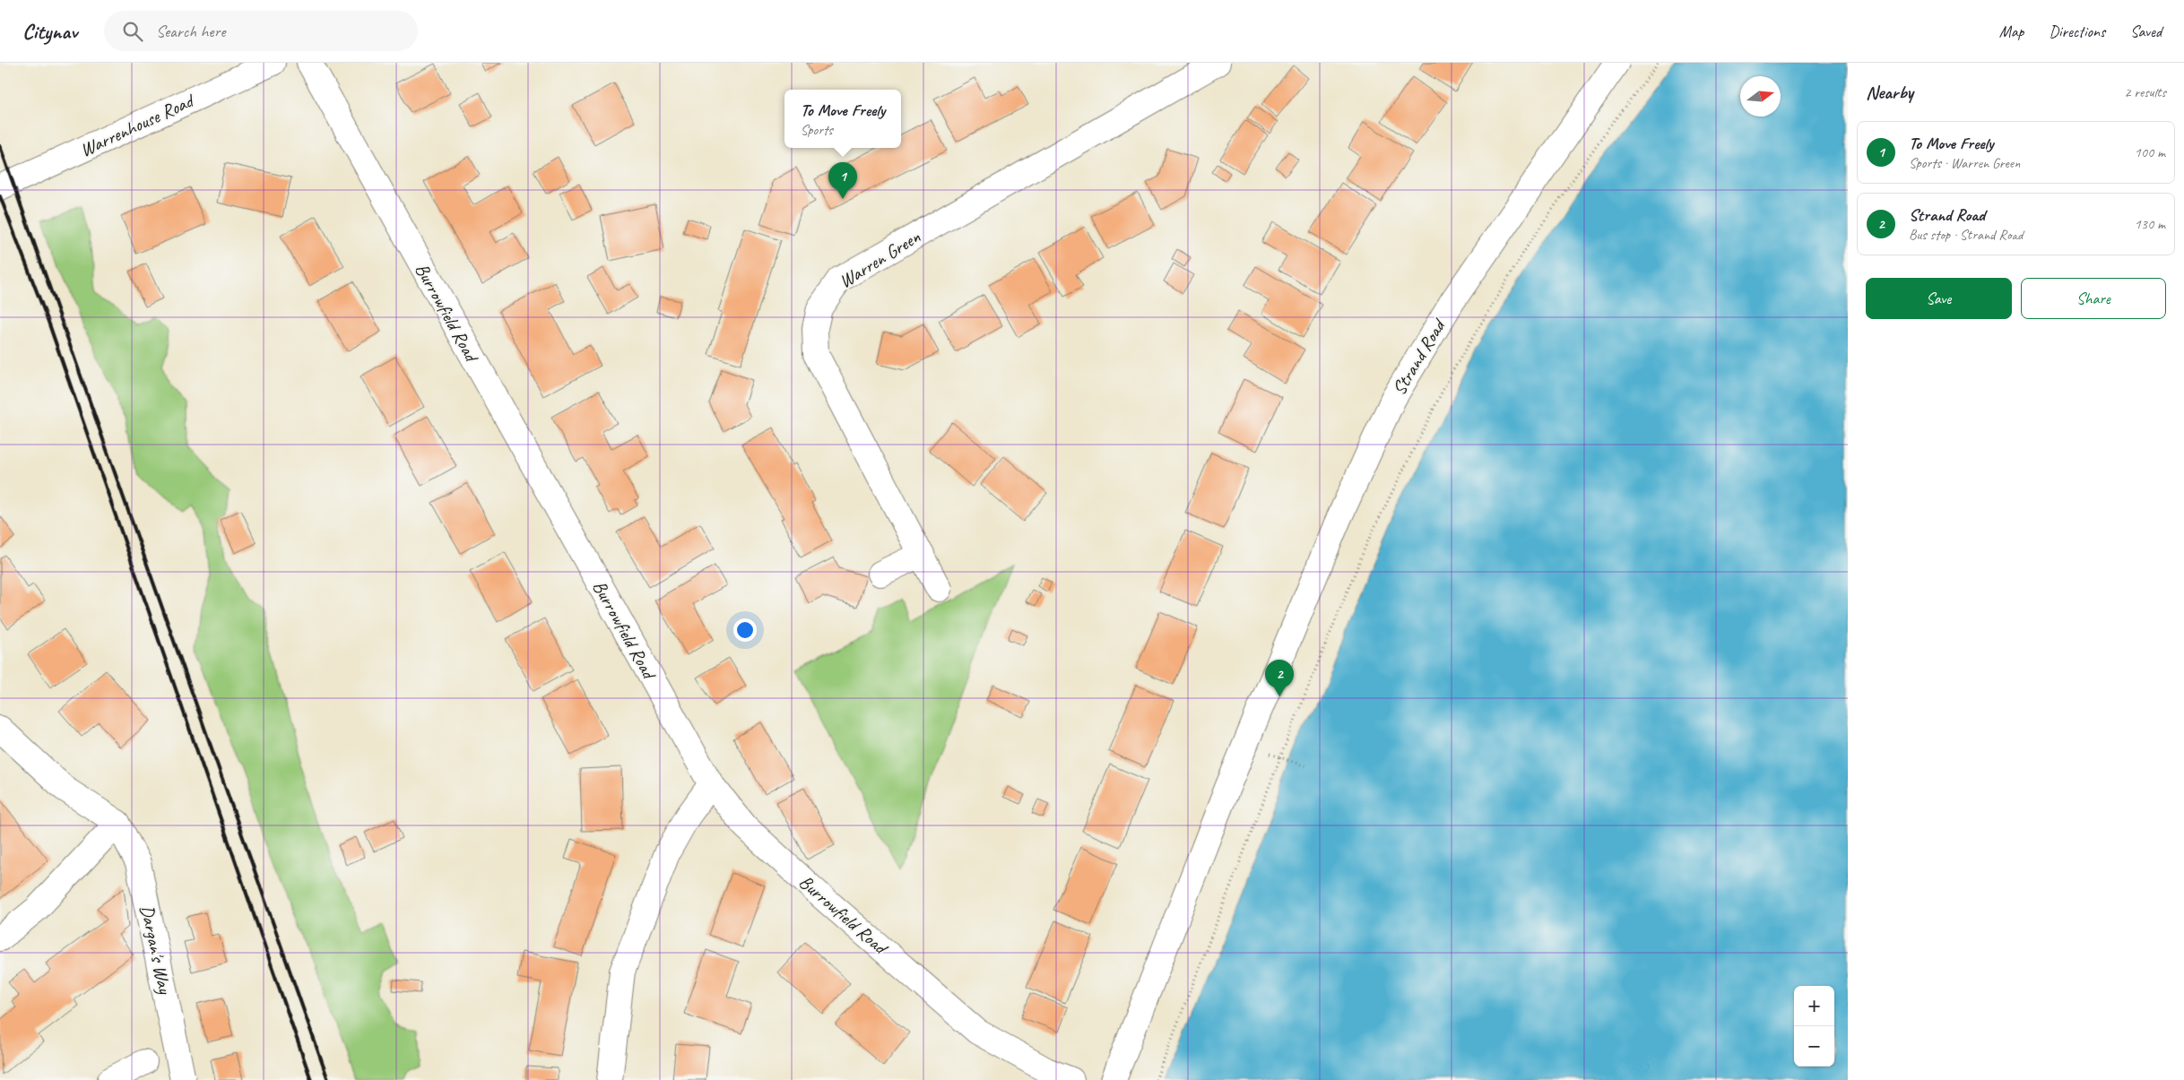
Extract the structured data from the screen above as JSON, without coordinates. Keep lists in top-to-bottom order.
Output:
{
  "streets": {
    "street": [
      "Warrenhouse Road",
      "Warren Green",
      "Burrowfield Road",
      "Strand Road",
      "Dargan's Way"
    ]
  },
  "north": "right",
  "page": {
    "header": "Citynav",
    "search": "Search here",
    "nav": ["Map", "Directions", "Saved"],
    "heading": ["Nearby", "2 results"],
    "popup": ["To Move Freely", "Sports"],
    "list": [
      {
        "mark": "1",
        "name": "To Move Freely",
        "note": "Sports · Warren Green",
        "value": "100 m"
      },
      {
        "mark": "2",
        "name": "Strand Road",
        "note": "Bus stop · Strand Road",
        "value": "130 m"
      }
    ],
    "pins": ["1", "2"],
    "buttons": ["Save", "Share"],
    "map_buttons": ["+", "−"]
  }
}
